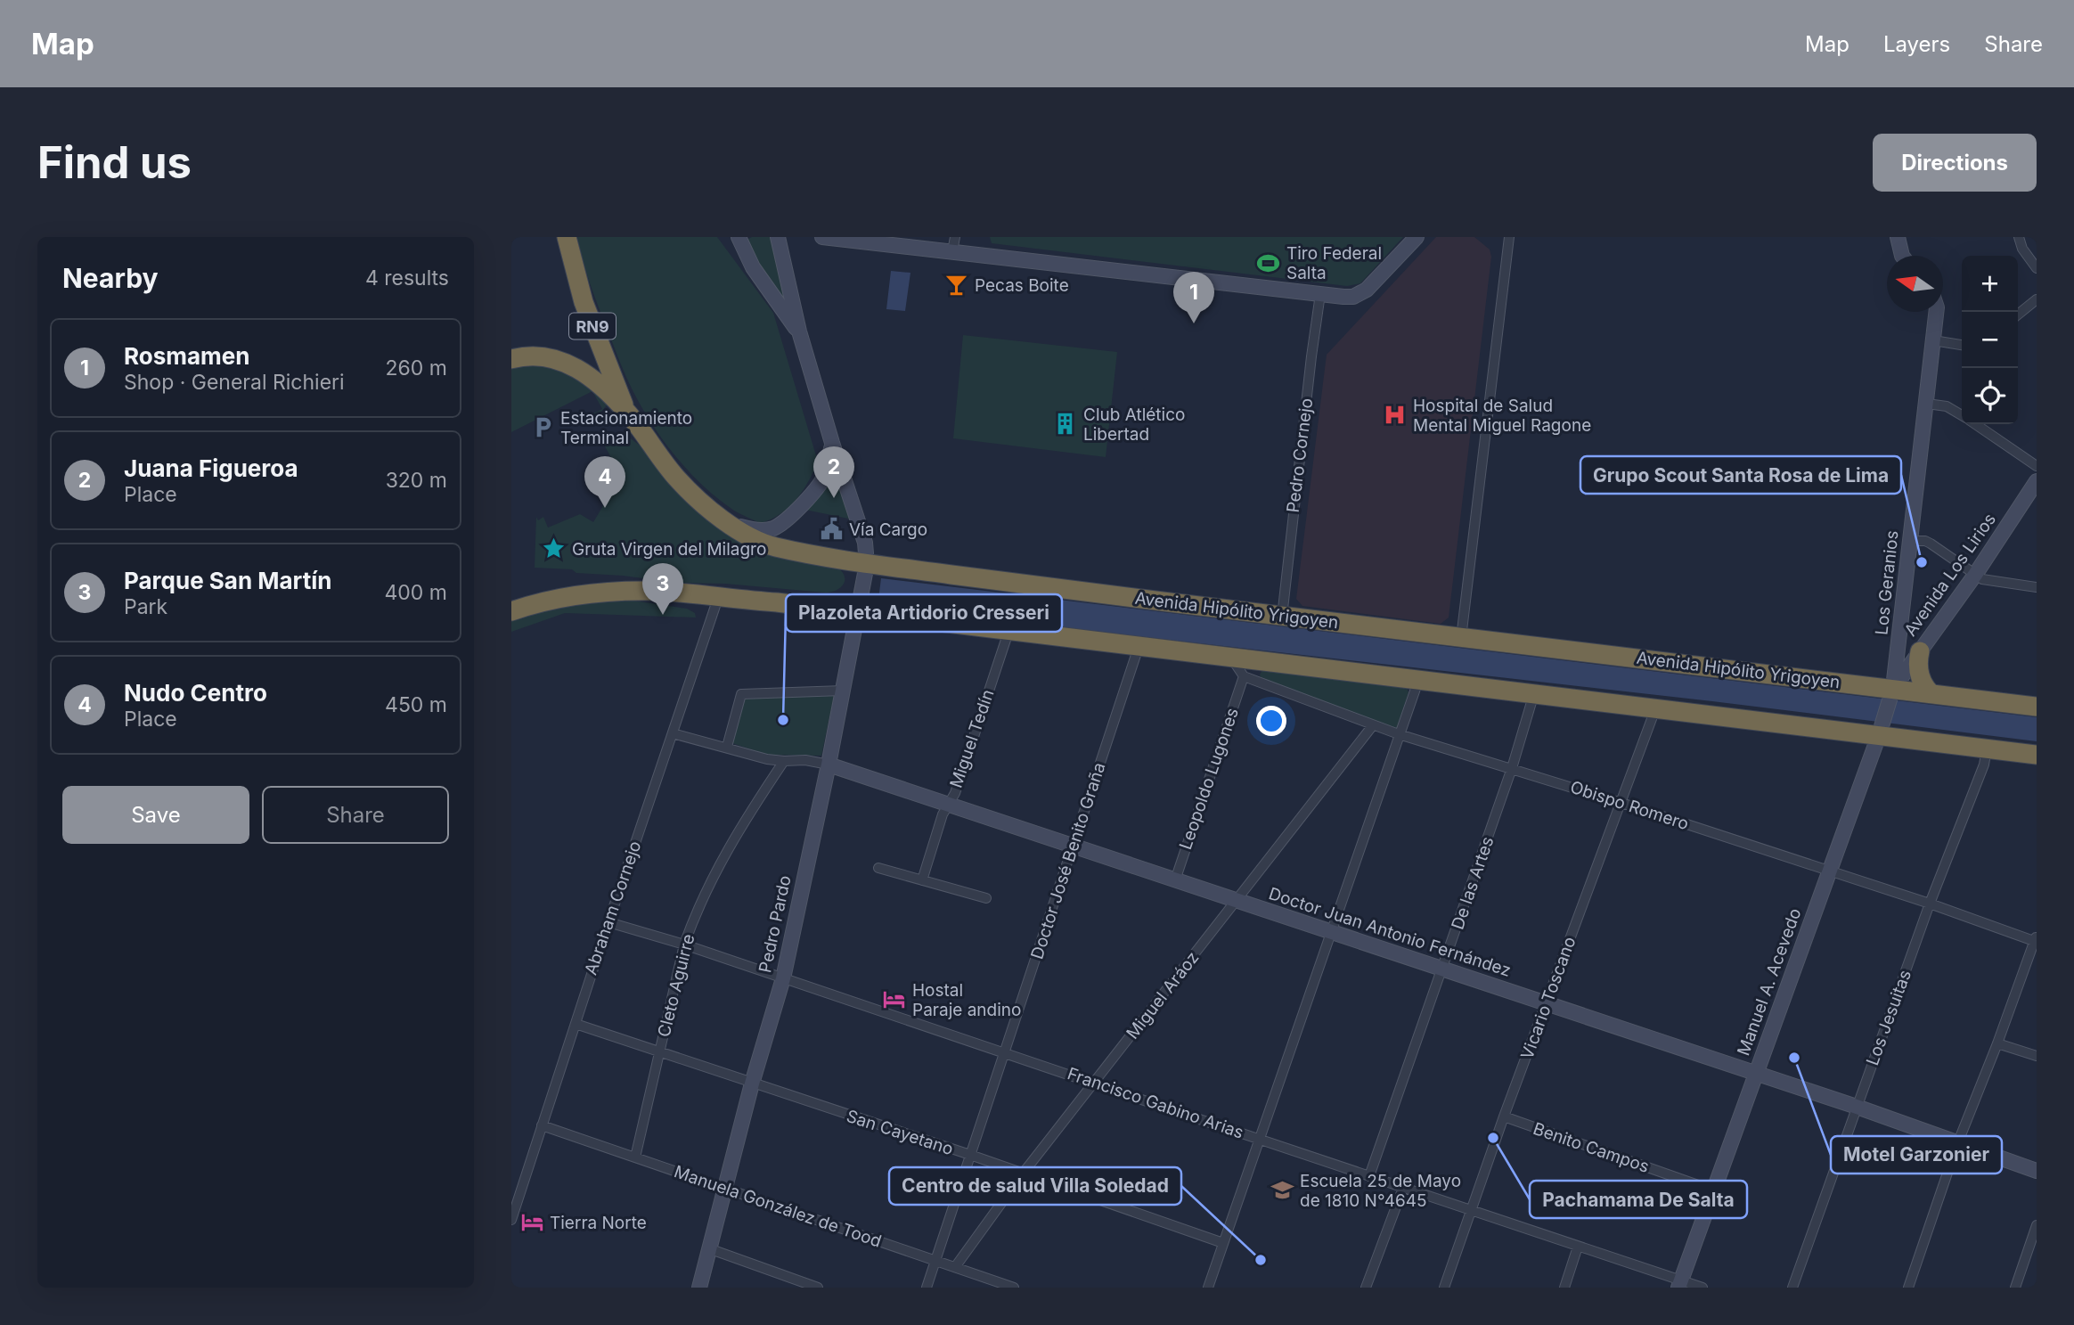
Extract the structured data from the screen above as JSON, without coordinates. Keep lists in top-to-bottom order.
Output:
{
  "streets": {
    "highway": ["RN9", "Avenida Hipólito Yrigoyen"],
    "street": [
      "Pedro Cornejo",
      "Avenida Los Lirios",
      "Los Geranios",
      "Miguel Tedín",
      "Leopoldo Lugones",
      "Obispo Romero",
      "Doctor José Benito Graña",
      "De las Artes",
      "Abraham Cornejo",
      "Pedro Pardo",
      "Doctor Juan Antonio Fernández",
      "Manuel A. Acevedo",
      "Cleto Aguirre",
      "Miguel Aráoz",
      "Vicario Toscano",
      "Los Jesuitas",
      "Francisco Gabino Arias",
      "San Cayetano",
      "Benito Campos",
      "Manuela González de Tood"
    ]
  },
  "crossings": [
    ["RN9", "Avenida Hipólito Yrigoyen"],
    ["Pedro Cornejo", "Avenida Hipólito Yrigoyen"],
    ["Avenida Los Lirios", "Los Geranios"],
    ["Avenida Los Lirios", "Avenida Hipólito Yrigoyen"],
    ["Avenida Los Lirios", "Manuel A. Acevedo"],
    ["Los Geranios", "Avenida Hipólito Yrigoyen"],
    ["Los Geranios", "Manuel A. Acevedo"],
    ["Avenida Hipólito Yrigoyen", "Pedro Pardo"],
    ["Avenida Hipólito Yrigoyen", "Manuel A. Acevedo"],
    ["Miguel Tedín", "Doctor Juan Antonio Fernández"],
    ["Leopoldo Lugones", "Obispo Romero"],
    ["Leopoldo Lugones", "Doctor Juan Antonio Fernández"],
    ["Obispo Romero", "De las Artes"],
    ["Obispo Romero", "Manuel A. Acevedo"],
    ["Obispo Romero", "Miguel Aráoz"],
    ["Obispo Romero", "Vicario Toscano"],
    ["Obispo Romero", "Los Jesuitas"],
    ["Doctor José Benito Graña", "Doctor Juan Antonio Fernández"],
    ["Doctor José Benito Graña", "Francisco Gabino Arias"],
    ["Doctor José Benito Graña", "San Cayetano"],
    ["Doctor José Benito Graña", "Manuela González de Tood"],
    ["De las Artes", "Doctor Juan Antonio Fernández"],
    ["De las Artes", "Francisco Gabino Arias"],
    ["Abraham Cornejo", "Doctor Juan Antonio Fernández"],
    ["Abraham Cornejo", "Francisco Gabino Arias"],
    ["Abraham Cornejo", "San Cayetano"],
    ["Abraham Cornejo", "Manuela González de Tood"],
    ["Pedro Pardo", "Doctor Juan Antonio Fernández"],
    ["Pedro Pardo", "Francisco Gabino Arias"],
    ["Pedro Pardo", "San Cayetano"],
    ["Pedro Pardo", "Manuela González de Tood"],
    ["Doctor Juan Antonio Fernández", "Manuel A. Acevedo"],
    ["Doctor Juan Antonio Fernández", "Cleto Aguirre"],
    ["Doctor Juan Antonio Fernández", "Miguel Aráoz"],
    ["Doctor Juan Antonio Fernández", "Vicario Toscano"],
    ["Doctor Juan Antonio Fernández", "Los Jesuitas"],
    ["Manuel A. Acevedo", "Francisco Gabino Arias"],
    ["Manuel A. Acevedo", "Benito Campos"],
    ["Cleto Aguirre", "Francisco Gabino Arias"],
    ["Cleto Aguirre", "San Cayetano"],
    ["Cleto Aguirre", "Manuela González de Tood"],
    ["Miguel Aráoz", "Francisco Gabino Arias"],
    ["Miguel Aráoz", "San Cayetano"],
    ["Miguel Aráoz", "Manuela González de Tood"],
    ["Vicario Toscano", "Francisco Gabino Arias"],
    ["Vicario Toscano", "Benito Campos"]
  ],
  "places": {
    "sports": ["Tiro Federal Salta"],
    "bar": ["Pecas Boite"],
    "hospital": ["Hospital de Salud Mental Miguel Ragone"],
    "building": ["Club Atlético Libertad"],
    "parking": ["Estacionamiento Terminal"],
    "public building": ["Vía Cargo"],
    "place": ["Gruta Virgen del Milagro"],
    "other": [
      "Grupo Scout Santa Rosa de Lima",
      "Plazoleta Artidorio Cresseri",
      "Motel Garzonier",
      "Pachamama De Salta",
      "Centro de salud Villa Soledad"
    ],
    "hotel": ["Hostal Paraje andino", "Tierra Norte"],
    "school or university": ["Escuela 25 de Mayo de 1810 N°4645"]
  },
  "north": "left",
  "page": {
    "header": "Map",
    "nav": ["Map", "Layers", "Share"],
    "buttons": [
      "Directions",
      ["Save", "Share"]
    ],
    "title": "Find us",
    "heading": ["Nearby", "4 results"],
    "map_buttons": ["+", "−"],
    "pins": [
      "1",
      "2",
      "4",
      "3"
    ],
    "list": [
      {
        "mark": "1",
        "name": "Rosmamen",
        "note": "Shop · General Richieri",
        "value": "260 m"
      },
      {
        "mark": "2",
        "name": "Juana Figueroa",
        "note": "Place",
        "value": "320 m"
      },
      {
        "mark": "3",
        "name": "Parque San Martín",
        "note": "Park",
        "value": "400 m"
      },
      {
        "mark": "4",
        "name": "Nudo Centro",
        "note": "Place",
        "value": "450 m"
      }
    ]
  }
}
